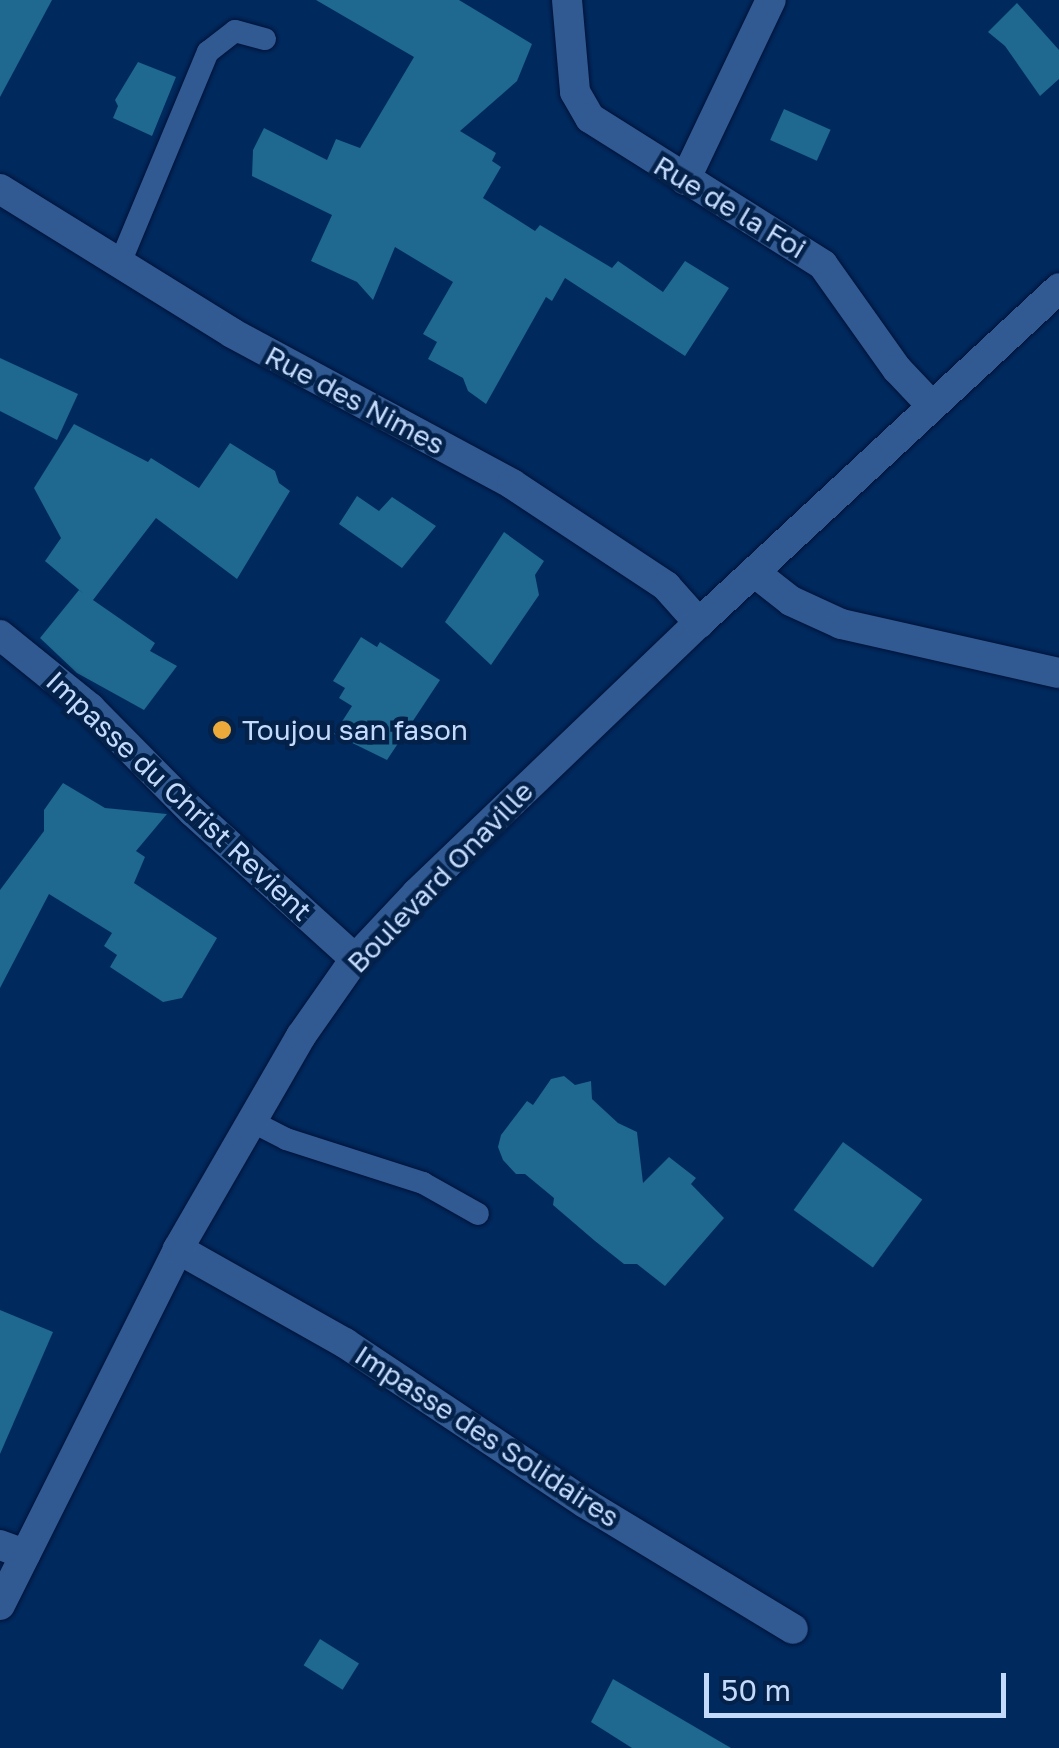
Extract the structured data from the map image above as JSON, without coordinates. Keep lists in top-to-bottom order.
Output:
{
  "streets": {
    "street": [
      "Rue de la Foi",
      "Rue des Nimes",
      "Impasse du Christ Revient",
      "Boulevard Onaville",
      "Impasse des Solidaires"
    ]
  },
  "crossings": [
    ["Rue de la Foi", "Boulevard Onaville"],
    ["Rue des Nimes", "Boulevard Onaville"],
    ["Impasse du Christ Revient", "Boulevard Onaville"],
    ["Boulevard Onaville", "Impasse des Solidaires"]
  ],
  "places": ["Toujou san fason"],
  "scale_bar": "50 m"
}
